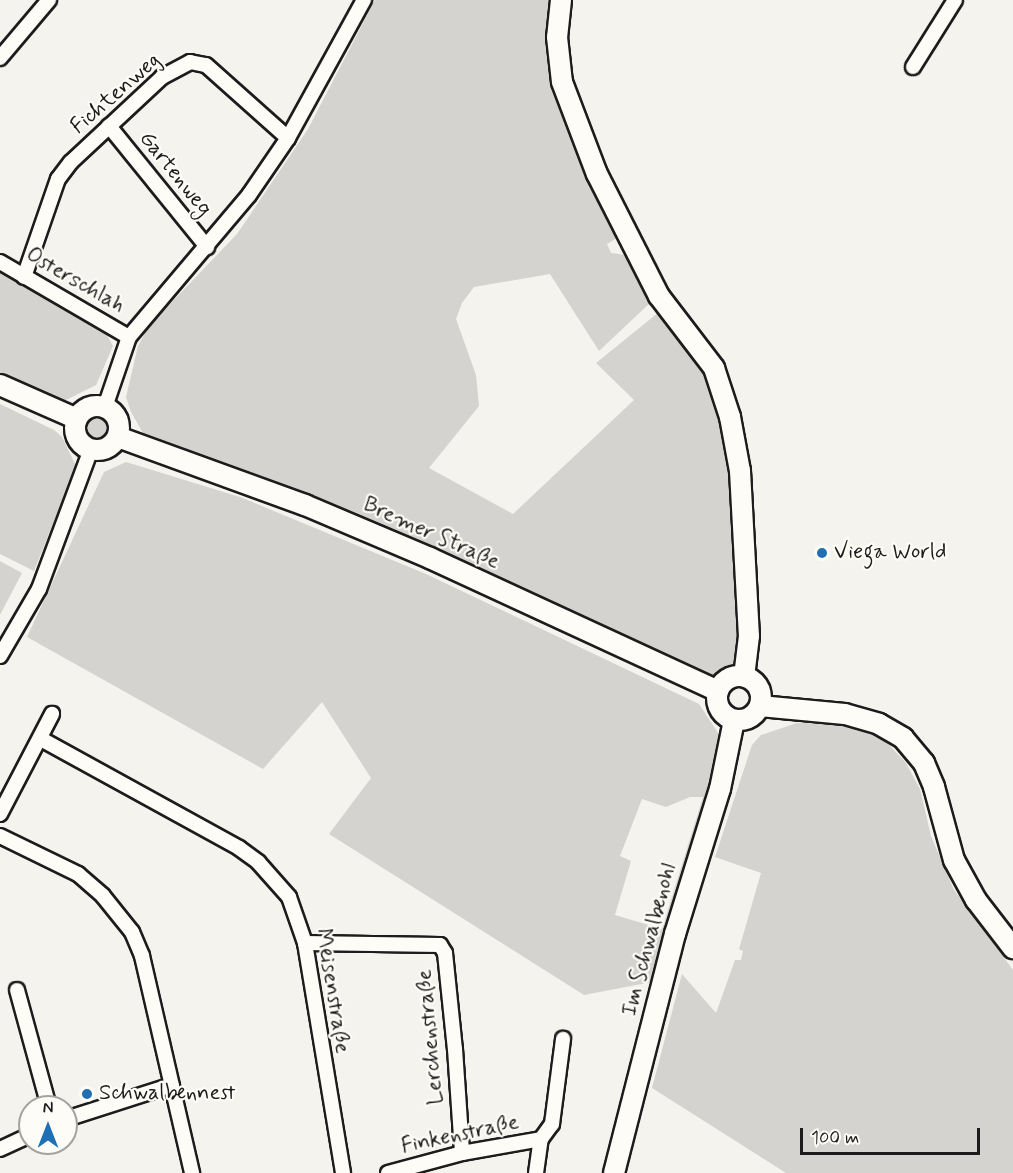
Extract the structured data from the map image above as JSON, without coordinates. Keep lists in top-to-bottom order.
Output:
{
  "streets": {
    "main road": ["Bremer Straße", "Im Schwalbenohl"],
    "street": [
      "Fichtenweg",
      "Gartenweg",
      "Osterschlah",
      "Meisenstraße",
      "Lerchenstraße",
      "Finkenstraße"
    ]
  },
  "crossings": [
    ["Fichtenweg", "Gartenweg"],
    ["Fichtenweg", "Osterschlah"],
    ["Bremer Straße", "Im Schwalbenohl"],
    ["Meisenstraße", "Lerchenstraße"],
    ["Lerchenstraße", "Finkenstraße"]
  ],
  "places": ["Viega World", "Schwalbennest"],
  "scale_bar": "100 m",
  "north": "top"
}
